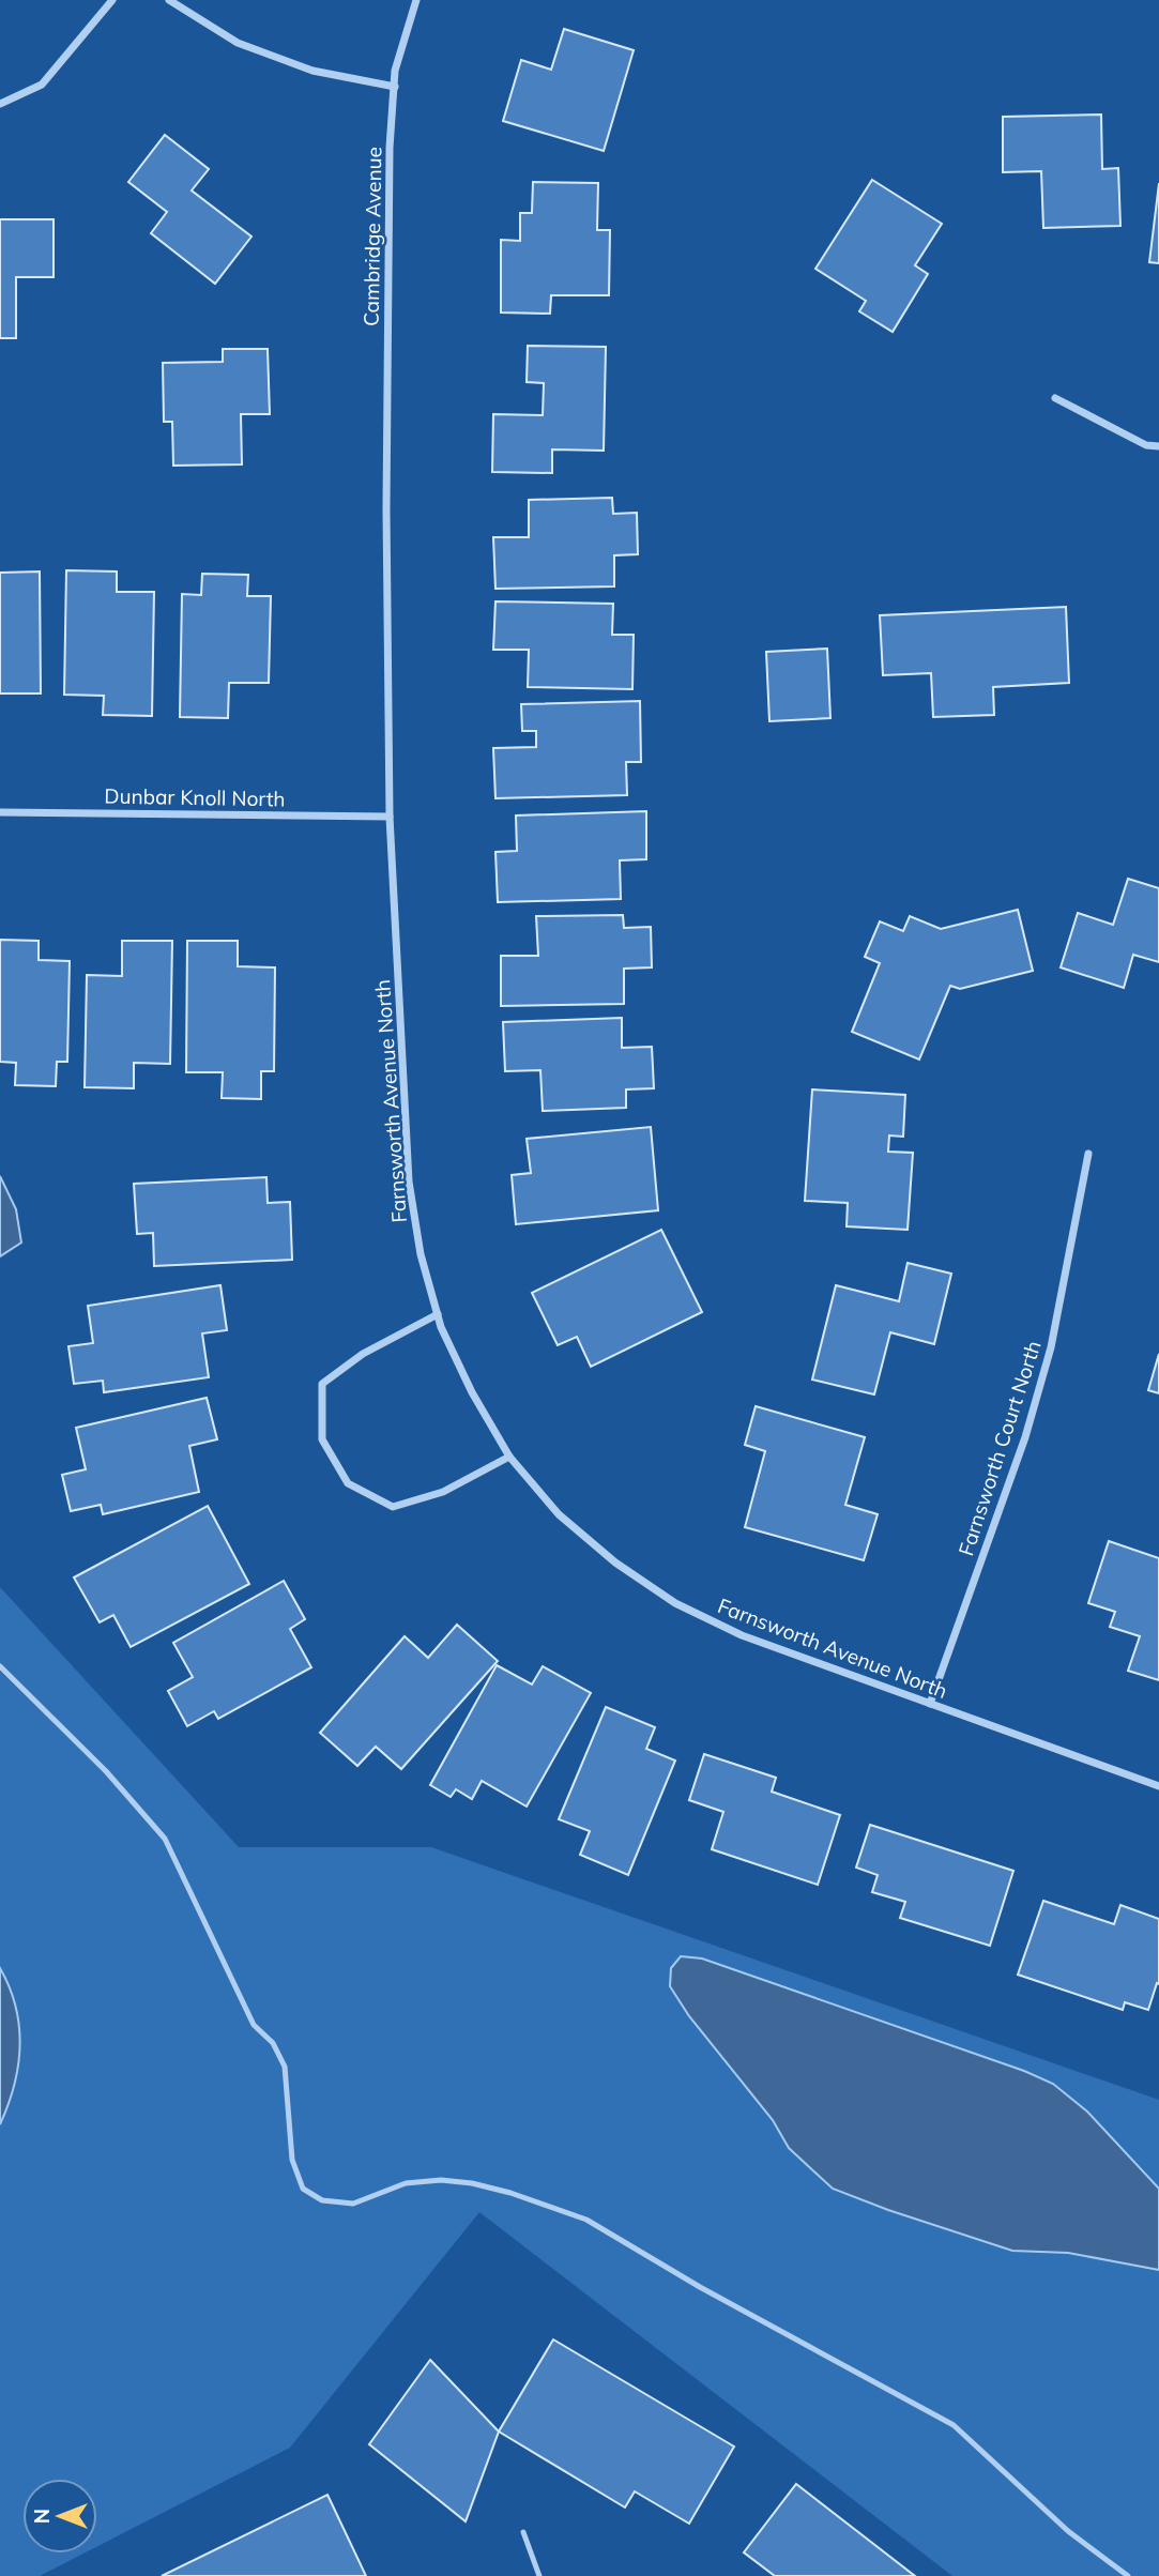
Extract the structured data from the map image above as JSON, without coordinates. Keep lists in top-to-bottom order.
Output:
{
  "streets": {
    "street": [
      "Cambridge Avenue",
      "Dunbar Knoll North",
      "Farnsworth Avenue North",
      "Farnsworth Court North"
    ]
  },
  "crossings": [
    ["Cambridge Avenue", "Farnsworth Avenue North"],
    ["Dunbar Knoll North", "Farnsworth Avenue North"],
    ["Farnsworth Avenue North", "Farnsworth Court North"]
  ],
  "north": "left"
}
